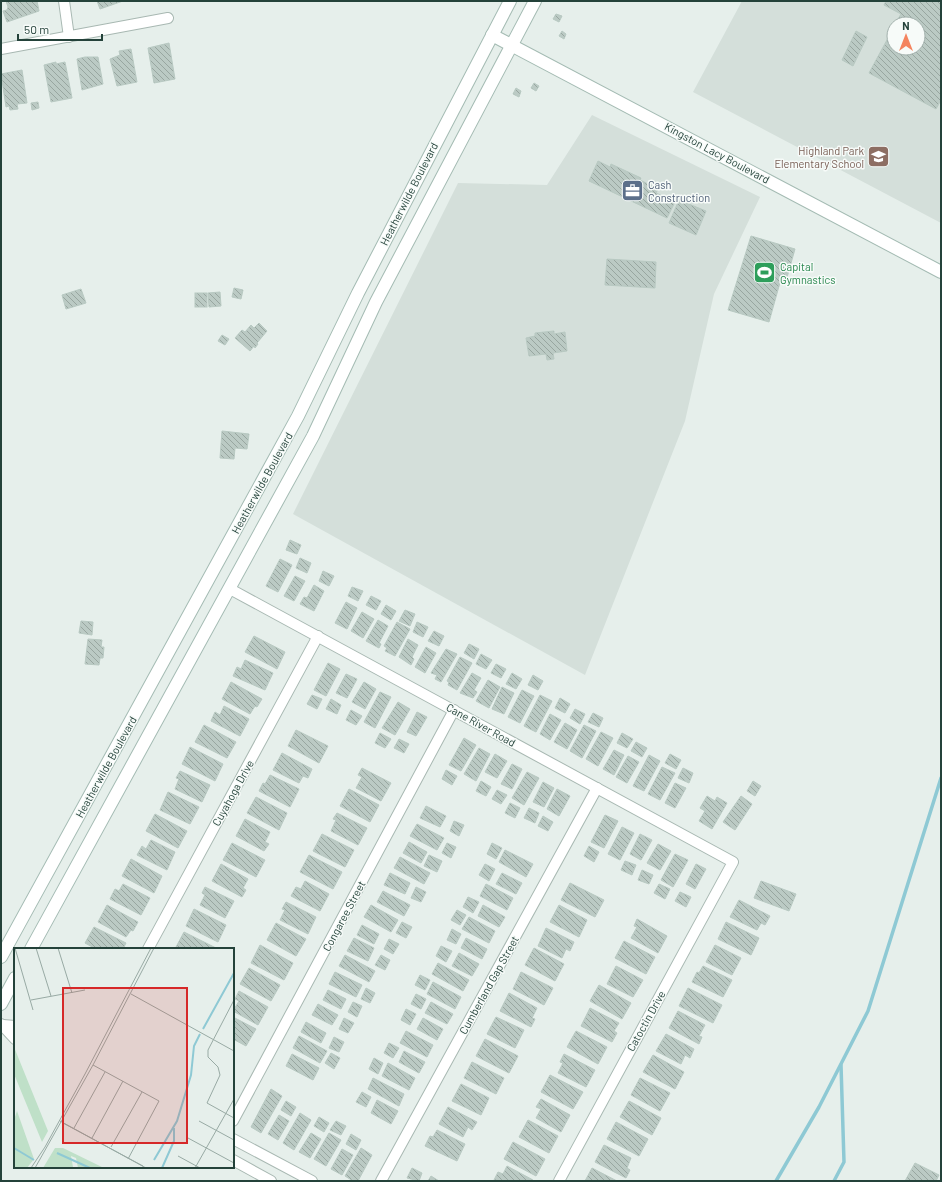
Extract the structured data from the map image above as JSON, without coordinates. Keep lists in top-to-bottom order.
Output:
{
  "streets": {
    "main road": ["Kingston Lacy Boulevard", "Heatherwilde Boulevard"],
    "street": [
      "Cane River Road",
      "Cuyahoga Drive",
      "Congaree Street",
      "Cumberland Gap Street",
      "Catoctin Drive"
    ]
  },
  "crossings": [
    ["Kingston Lacy Boulevard", "Heatherwilde Boulevard"],
    ["Heatherwilde Boulevard", "Cane River Road"],
    ["Cane River Road", "Cuyahoga Drive"],
    ["Cane River Road", "Congaree Street"],
    ["Cane River Road", "Cumberland Gap Street"],
    ["Cane River Road", "Catoctin Drive"]
  ],
  "places": {
    "school or university": ["Highland Park Elementary School"],
    "office": ["Cash Construction"],
    "sports": ["Capital Gymnastics"]
  },
  "scale_bar": "50 m",
  "north": "top"
}
